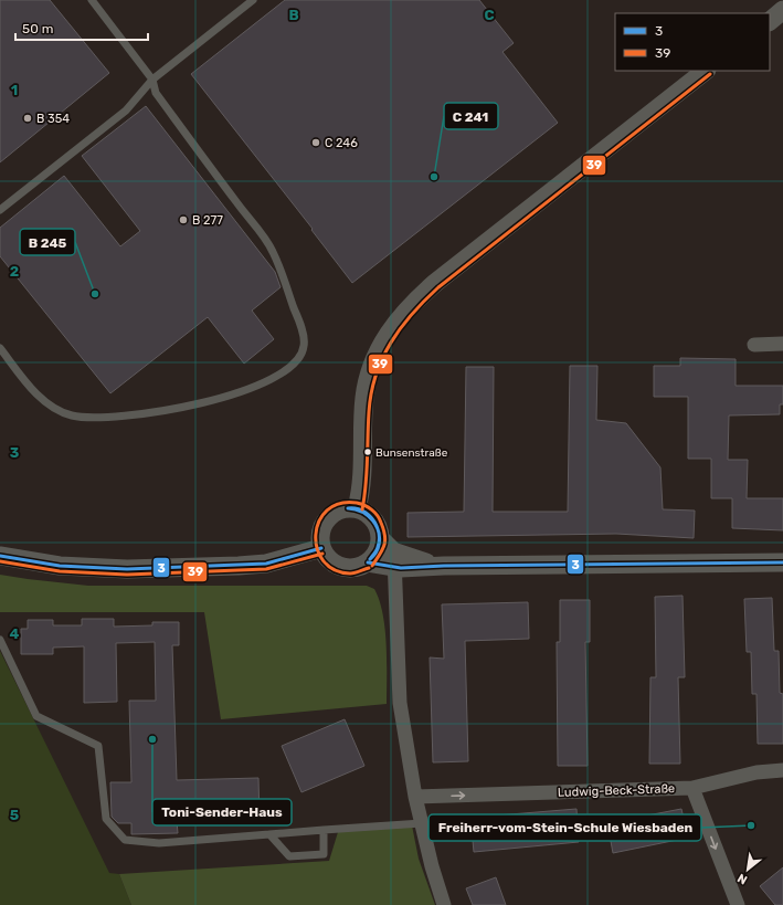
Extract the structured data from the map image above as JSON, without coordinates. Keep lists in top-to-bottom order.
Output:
{
  "streets": {
    "street": ["Ludwig-Beck-Straße"]
  },
  "one_way": ["Ludwig-Beck-Straße"],
  "places": [
    "B 354",
    "C 246",
    "C 241",
    "B 277",
    "B 245",
    "Bunsenstraße",
    "Toni-Sender-Haus",
    "Freiherr-vom-Stein-Schule Wiesbaden"
  ],
  "lines": ["transit line 39", "transit line 3"],
  "legend": ["3", "39"],
  "scale_bar": "50 m",
  "north": "bottom left",
  "grid": {
    "columns": ["B", "C"],
    "rows": [
      "1",
      "2",
      "3",
      "4",
      "5"
    ]
  }
}
